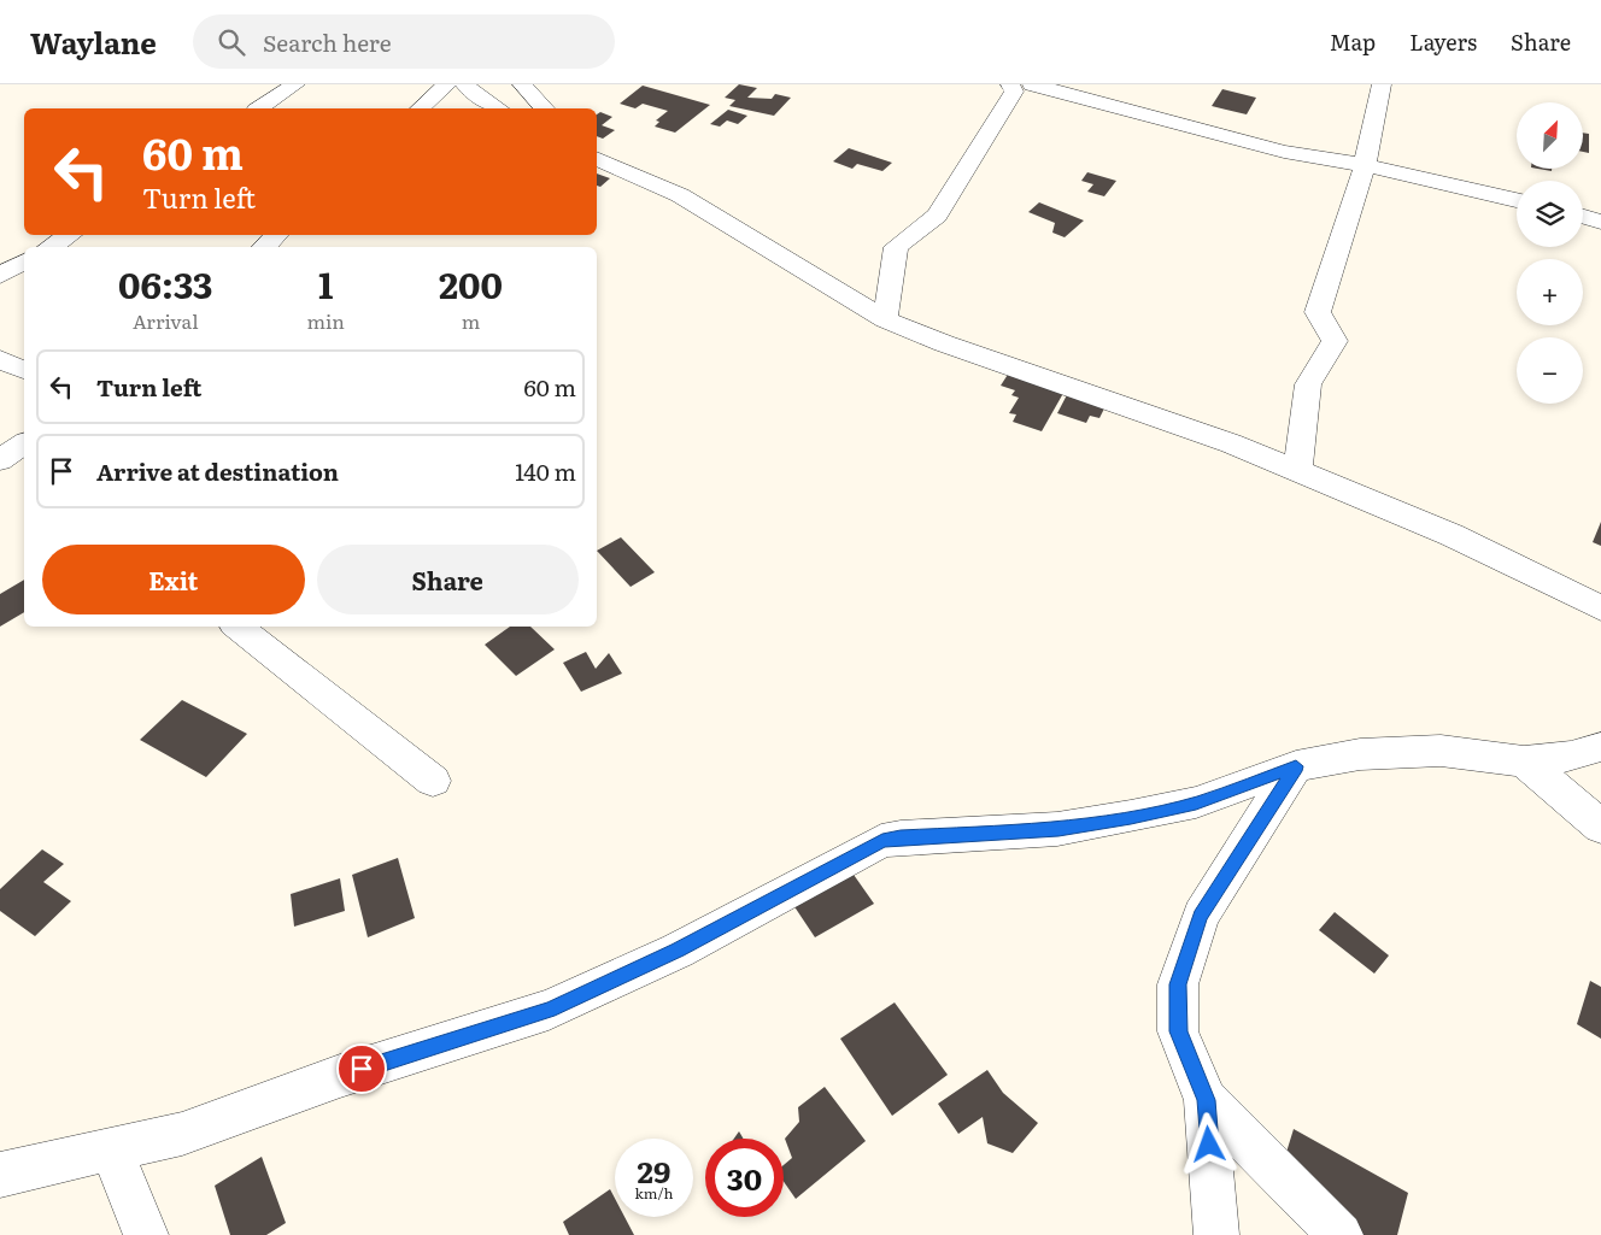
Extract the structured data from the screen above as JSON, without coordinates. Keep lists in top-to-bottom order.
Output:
{
  "north": "top right",
  "page": {
    "header": "Waylane",
    "search": "Search here",
    "nav": ["Map", "Layers", "Share"],
    "map_buttons": ["+", "−"],
    "turn": ["60 m", "Turn left"],
    "eta": [
      "06:33",
      "Arrival",
      "1",
      "min",
      "200",
      "m"
    ],
    "list": [
      {
        "name": "Turn left",
        "value": "60 m"
      },
      {
        "name": "Arrive at destination",
        "value": "140 m"
      }
    ],
    "buttons": ["Exit", "Share"],
    "speed": "29 km/h",
    "limit": "30"
  }
}
